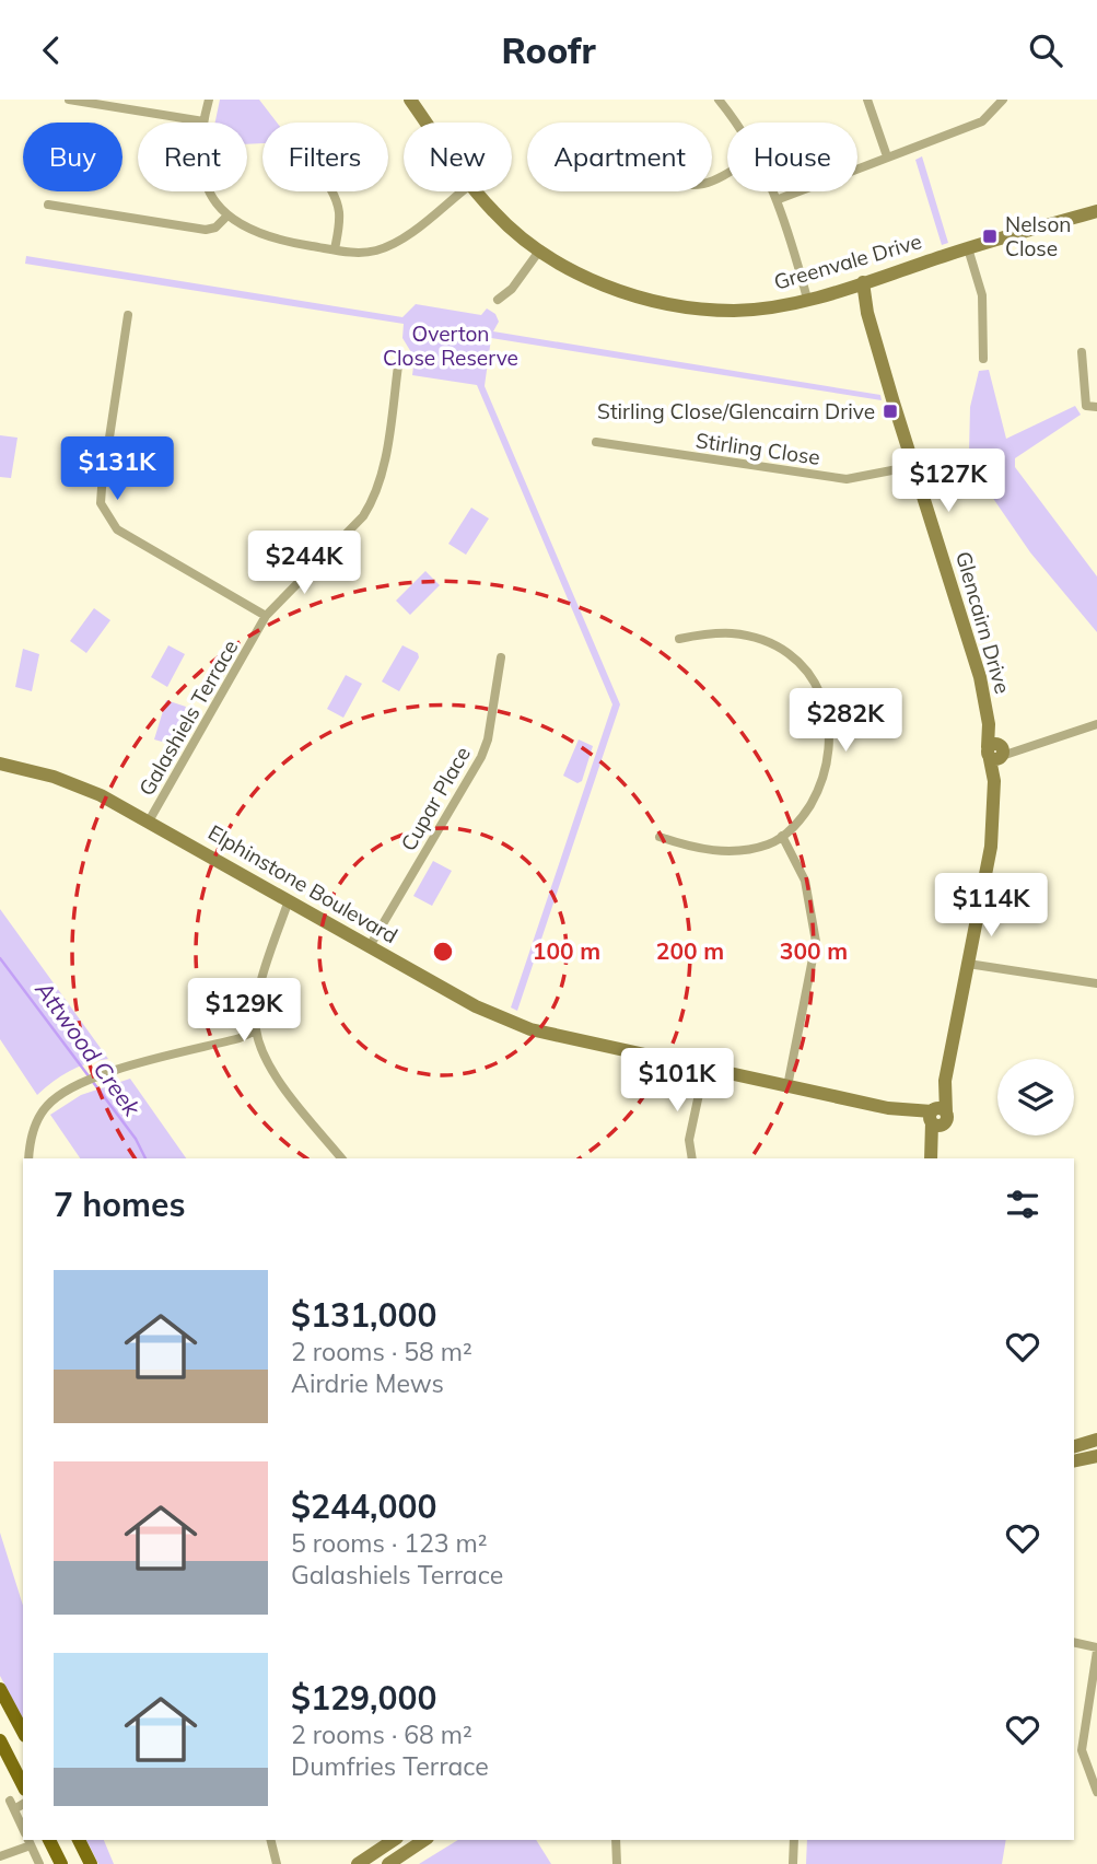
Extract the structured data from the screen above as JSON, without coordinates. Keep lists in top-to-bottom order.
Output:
{
  "streets": {
    "street": [
      "Greenvale Drive",
      "Stirling Close",
      "Glencairn Drive",
      "Galashiels Terrace",
      "Cupar Place",
      "Elphinstone Boulevard"
    ]
  },
  "crossings": [
    ["Greenvale Drive", "Glencairn Drive"],
    ["Stirling Close", "Glencairn Drive"],
    ["Glencairn Drive", "Elphinstone Boulevard"],
    ["Galashiels Terrace", "Elphinstone Boulevard"],
    ["Cupar Place", "Elphinstone Boulevard"]
  ],
  "water": ["Attwood Creek"],
  "parks": ["Overton Close Reserve"],
  "places": {
    "transit": ["Nelson Close", "Stirling Close/Glencairn Drive"]
  },
  "page": {
    "header": "Roofr",
    "chip": [
      "Buy",
      "Rent",
      "Filters",
      "New",
      "Apartment",
      "House"
    ],
    "price": [
      "$131K",
      "$127K",
      "$244K",
      "$282K",
      "$114K",
      "$129K",
      "$101K"
    ],
    "heading": "7 homes",
    "list": [
      {
        "name": "$131,000",
        "note": "2 rooms · 58 m² · Airdrie Mews"
      },
      {
        "name": "$244,000",
        "note": "5 rooms · 123 m² · Galashiels Terrace"
      },
      {
        "name": "$129,000",
        "note": "2 rooms · 68 m² · Dumfries Terrace"
      }
    ]
  },
  "rings": ["100 m", "200 m", "300 m"]
}
